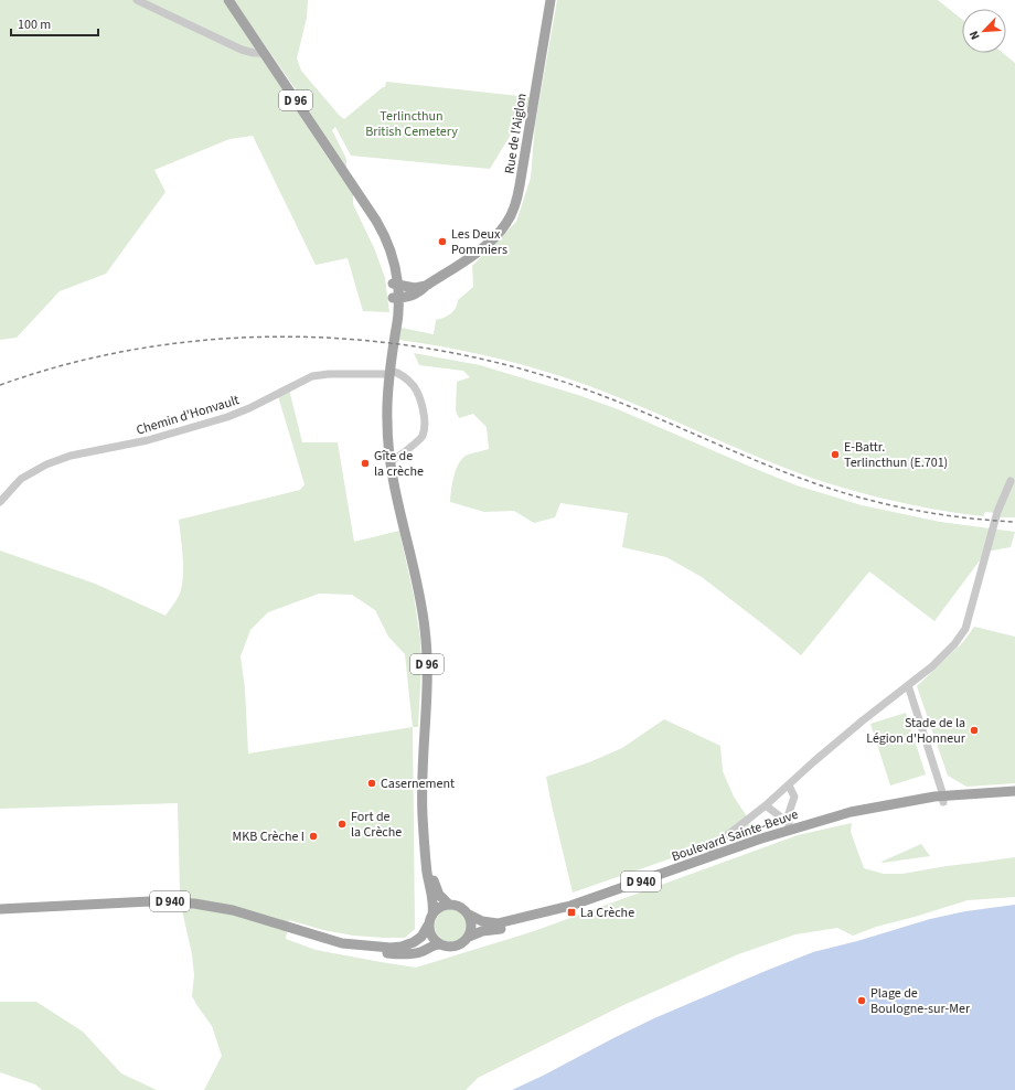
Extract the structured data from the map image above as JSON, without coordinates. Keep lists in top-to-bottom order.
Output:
{
  "streets": {
    "main road": [
      "D 96",
      "Rue de l'Aiglon",
      "Boulevard Sainte-Beuve",
      "D 940"
    ],
    "street": ["Chemin d'Honvault"]
  },
  "crossings": [
    ["D 96", "Rue de l'Aiglon"],
    ["D 96", "Chemin d'Honvault"],
    ["D 96", "D 940"],
    ["Boulevard Sainte-Beuve", "D 940"]
  ],
  "parks": ["Terlincthun British Cemetery"],
  "places": {
    "other": [
      "Les Deux Pommiers",
      "E-Battr. Terlincthun (E.701)",
      "Gîte de la crèche",
      "Stade de la Légion d'Honneur",
      "Casernement",
      "Fort de la Crèche",
      "MKB Crèche I",
      "Plage de Boulogne-sur-Mer"
    ],
    "transit": ["La Crèche"]
  },
  "scale_bar": "100 m",
  "north": "bottom left"
}
